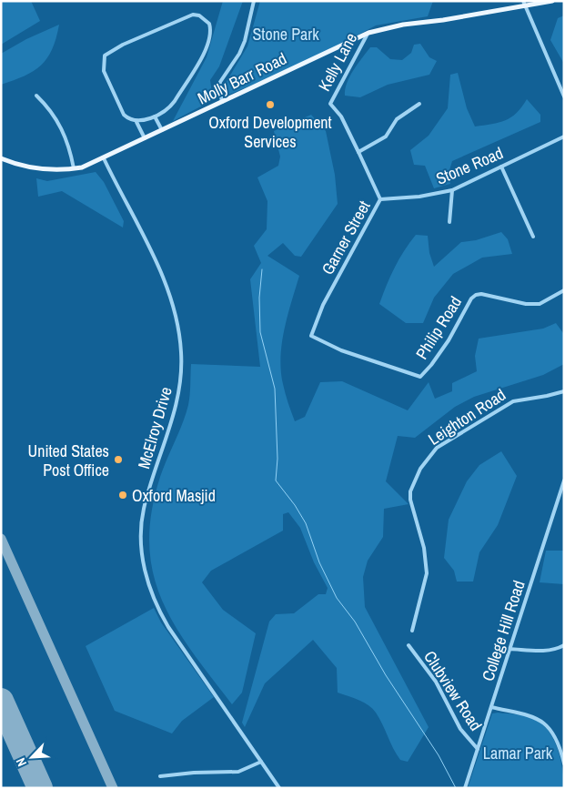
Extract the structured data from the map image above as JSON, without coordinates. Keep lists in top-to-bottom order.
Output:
{
  "streets": {
    "main road": ["Molly Barr Road"],
    "street": [
      "Kelly Lane",
      "Stone Road",
      "Garner Street",
      "Philip Road",
      "Leighton Road",
      "McElroy Drive",
      "College Hill Road",
      "Clubview Road"
    ]
  },
  "crossings": [
    ["Kelly Lane", "Molly Barr Road"],
    ["Kelly Lane", "Garner Street"],
    ["Molly Barr Road", "McElroy Drive"],
    ["Stone Road", "Garner Street"],
    ["Garner Street", "Philip Road"],
    ["College Hill Road", "Clubview Road"]
  ],
  "parks": ["Stone Park", "Lamar Park"],
  "places": ["Oxford Development Services", "United States Post Office", "Oxford Masjid"],
  "north": "bottom left"
}
